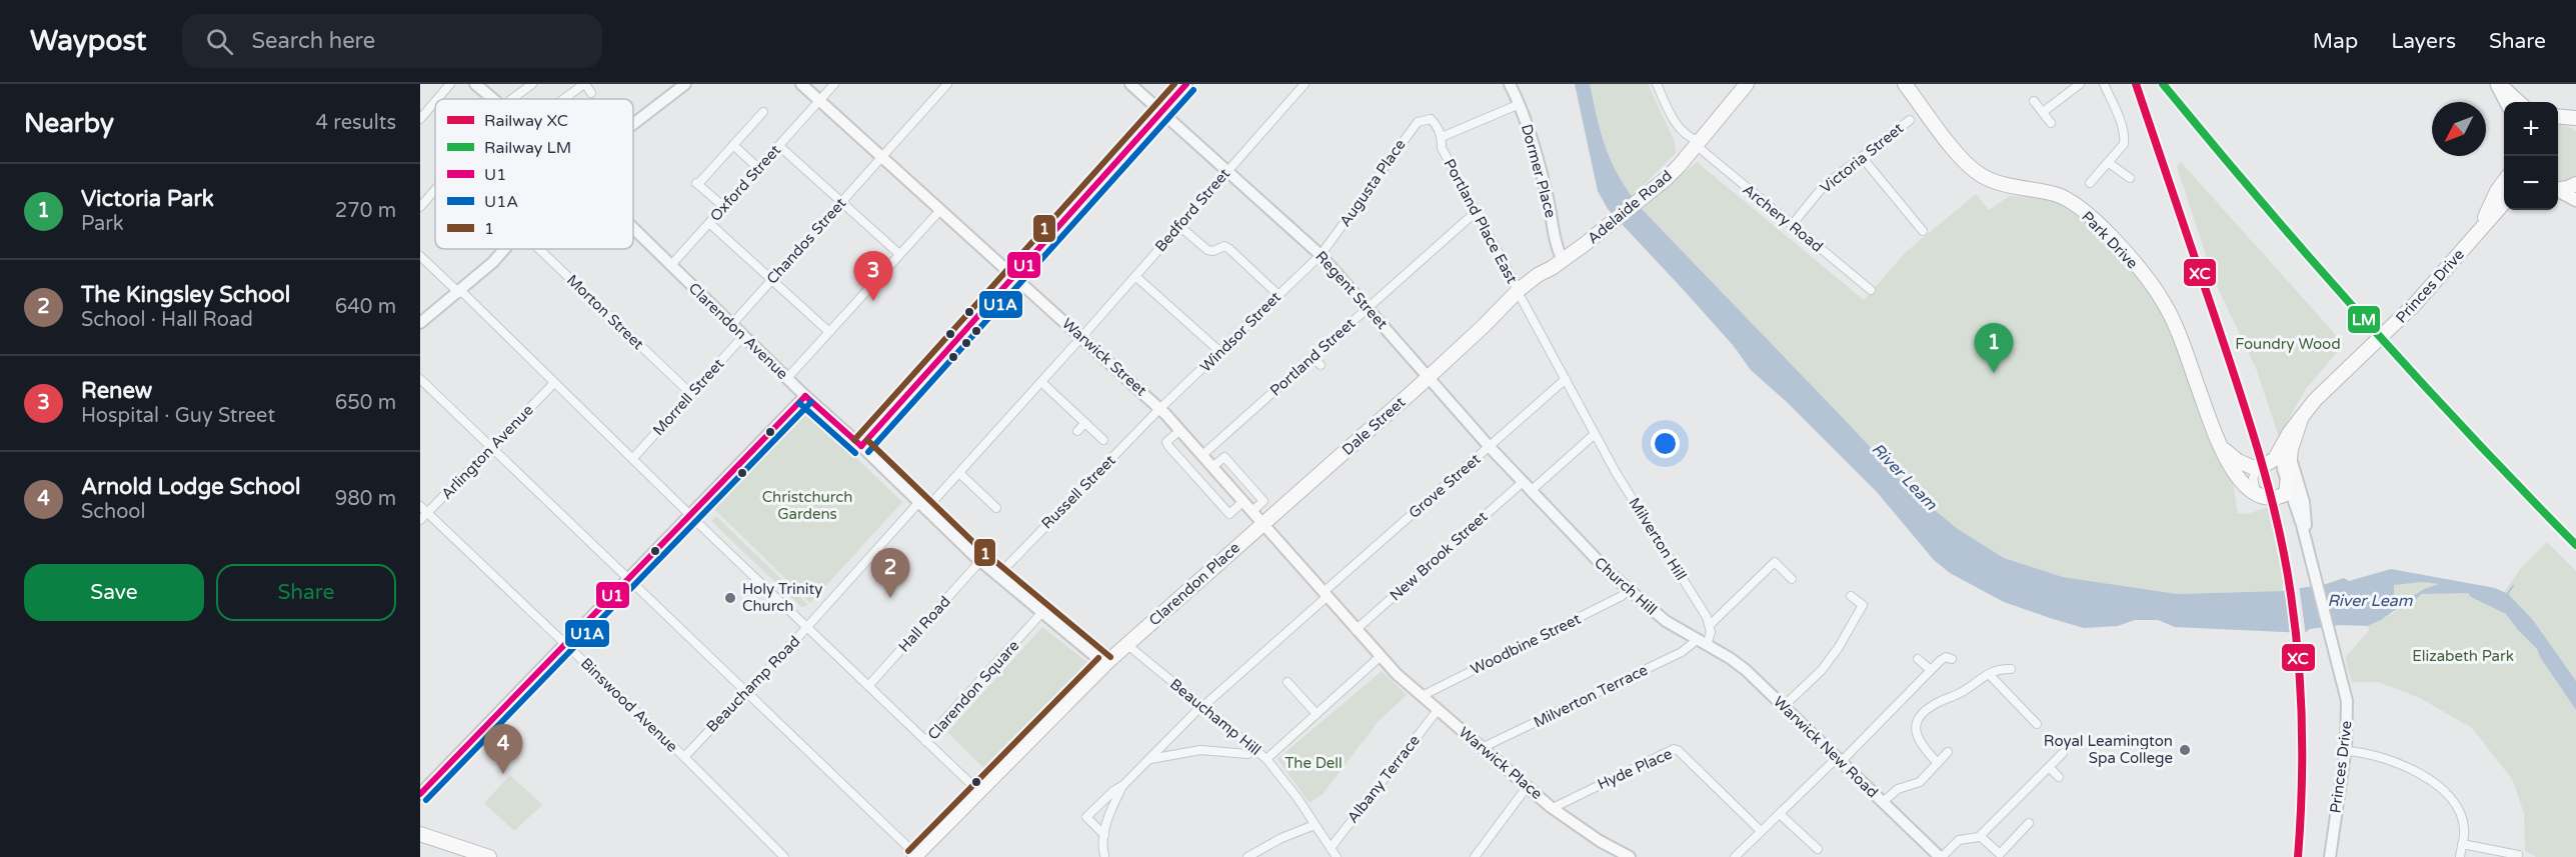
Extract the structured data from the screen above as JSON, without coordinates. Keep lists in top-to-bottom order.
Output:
{
  "streets": {
    "highway": [
      "Adelaide Road",
      "Park Drive",
      "Princes Drive",
      "Dale Street",
      "Clarendon Place"
    ],
    "main road": ["Clarendon Avenue", "Warwick Street", "Warwick Place"],
    "street": [
      "Victoria Street",
      "Dormer Place",
      "Oxford Street",
      "Augusta Place",
      "Bedford Street",
      "Archery Road",
      "Portland Place East",
      "Chandos Street",
      "Regent Street",
      "Morton Street",
      "Windsor Street",
      "Portland Street",
      "Morrell Street",
      "Arlington Avenue",
      "Grove Street",
      "Russell Street",
      "Milverton Hill",
      "New Brook Street",
      "Church Hill",
      "Hall Road",
      "Woodbine Street",
      "Beauchamp Road",
      "Clarendon Square",
      "Milverton Terrace",
      "Binswood Avenue",
      "Beauchamp Hill",
      "Warwick New Road",
      "Hyde Place",
      "Albany Terrace"
    ]
  },
  "crossings": [
    ["Victoria Street", "Archery Road"],
    ["Dormer Place", "Adelaide Road"],
    ["Oxford Street", "Clarendon Avenue"],
    ["Oxford Street", "Warwick Street"],
    ["Augusta Place", "Portland Place East"],
    ["Augusta Place", "Regent Street"],
    ["Augusta Place", "Windsor Street"],
    ["Adelaide Road", "Archery Road"],
    ["Adelaide Road", "Portland Place East"],
    ["Adelaide Road", "Dale Street"],
    ["Bedford Street", "Regent Street"],
    ["Bedford Street", "Warwick Street"],
    ["Bedford Street", "Beauchamp Road"],
    ["Portland Place East", "Portland Street"],
    ["Portland Place East", "Dale Street"],
    ["Portland Place East", "Grove Street"],
    ["Portland Place East", "Milverton Hill"],
    ["Chandos Street", "Clarendon Avenue"],
    ["Chandos Street", "Warwick Street"],
    ["Regent Street", "Windsor Street"],
    ["Regent Street", "Portland Street"],
    ["Regent Street", "Dale Street"],
    ["Regent Street", "Grove Street"],
    ["Regent Street", "New Brook Street"],
    ["Regent Street", "Church Hill"],
    ["Morton Street", "Morrell Street"],
    ["Clarendon Avenue", "Morrell Street"],
    ["Clarendon Avenue", "Russell Street"],
    ["Clarendon Avenue", "Hall Road"],
    ["Clarendon Avenue", "Beauchamp Road"],
    ["Clarendon Avenue", "Clarendon Square"],
    ["Windsor Street", "Warwick Street"],
    ["Windsor Street", "Russell Street"],
    ["Warwick Street", "Portland Street"],
    ["Warwick Street", "Dale Street"],
    ["Warwick Street", "Grove Street"],
    ["Warwick Street", "Russell Street"],
    ["Warwick Street", "New Brook Street"],
    ["Warwick Street", "Clarendon Place"],
    ["Warwick Street", "Warwick Place"],
    ["Dale Street", "Clarendon Place"],
    ["Arlington Avenue", "Binswood Avenue"],
    ["Grove Street", "Milverton Hill"],
    ["Grove Street", "Beauchamp Hill"],
    ["Clarendon Place", "Beauchamp Hill"],
    ["Church Hill", "Woodbine Street"],
    ["Church Hill", "Milverton Terrace"],
    ["Church Hill", "Warwick New Road"],
    ["Woodbine Street", "Warwick Place"],
    ["Beauchamp Road", "Binswood Avenue"],
    ["Milverton Terrace", "Warwick New Road"],
    ["Milverton Terrace", "Warwick Place"],
    ["Beauchamp Hill", "Albany Terrace"],
    ["Warwick Place", "Hyde Place"],
    ["Warwick Place", "Albany Terrace"]
  ],
  "water": ["River Leam"],
  "parks": [
    "Foundry Wood",
    "Christchurch Gardens",
    "Elizabeth Park",
    "The Dell"
  ],
  "places": ["Holy Trinity Church", "Royal Leamington Spa College"],
  "lines": [
    "rail line XC",
    "rail line LM",
    "transit line U1",
    "transit line 1",
    "transit line U1A"
  ],
  "legend": [
    "Railway XC",
    "Railway LM",
    "U1",
    "U1A",
    "1"
  ],
  "north": "bottom left",
  "page": {
    "header": "Waypost",
    "search": "Search here",
    "nav": ["Map", "Layers", "Share"],
    "heading": ["Nearby", "4 results"],
    "map_buttons": ["+", "−"],
    "list": [
      {
        "mark": "1",
        "name": "Victoria Park",
        "note": "Park",
        "value": "270 m"
      },
      {
        "mark": "2",
        "name": "The Kingsley School",
        "note": "School · Hall Road",
        "value": "640 m"
      },
      {
        "mark": "3",
        "name": "Renew",
        "note": "Hospital · Guy Street",
        "value": "650 m"
      },
      {
        "mark": "4",
        "name": "Arnold Lodge School",
        "note": "School",
        "value": "980 m"
      }
    ],
    "pins": [
      "3",
      "1",
      "2",
      "4"
    ],
    "buttons": ["Save", "Share"]
  }
}
